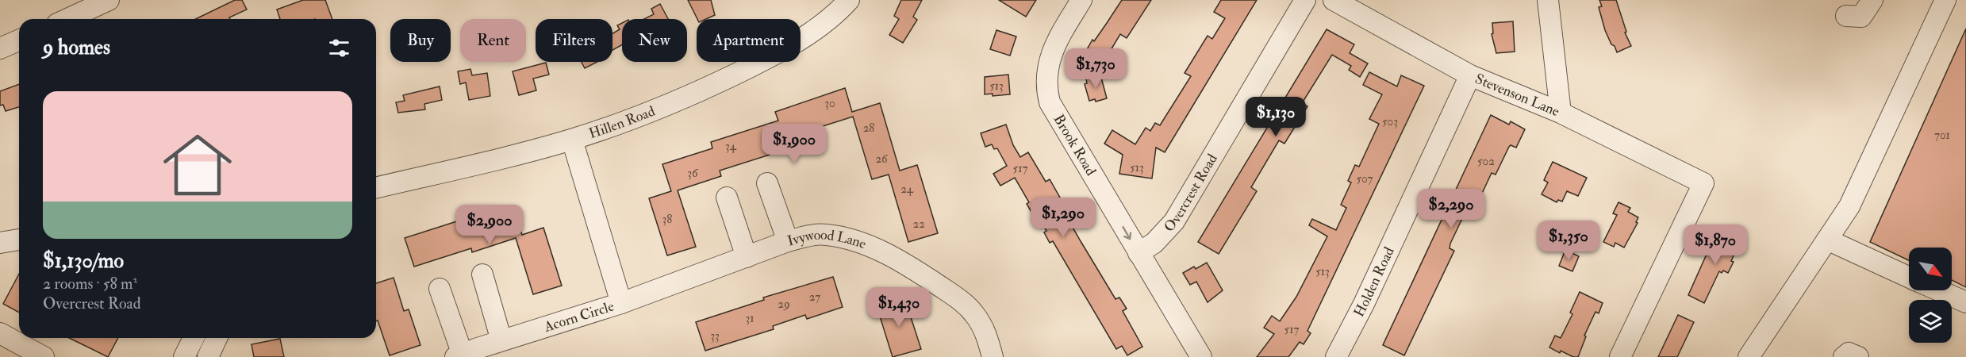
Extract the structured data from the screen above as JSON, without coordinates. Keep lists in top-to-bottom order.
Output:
{
  "streets": {
    "street": [
      "Stevenson Lane",
      "Hillen Road",
      "Brook Road",
      "Overcrest Road",
      "Ivywood Lane",
      "Holden Road",
      "Acorn Circle"
    ]
  },
  "crossings": [
    ["Stevenson Lane", "Holden Road"],
    ["Hillen Road", "Acorn Circle"],
    ["Brook Road", "Overcrest Road"],
    ["Ivywood Lane", "Acorn Circle"]
  ],
  "one_way": ["Brook Road"],
  "house_numbers": [
    "513",
    "30",
    "503",
    "28",
    "701",
    "34",
    "26",
    "502",
    "513",
    "517",
    "36",
    "507",
    "24",
    "38",
    "22",
    "513",
    "27",
    "29",
    "31",
    "517",
    "33"
  ],
  "north": "bottom right",
  "page": {
    "chip": [
      "Buy",
      "Rent",
      "Filters",
      "New",
      "Apartment"
    ],
    "heading": "9 homes",
    "price": [
      "$1,730",
      "$1,130",
      "$1,900",
      "$2,290",
      "$1,290",
      "$2,900",
      "$1,350",
      "$1,870",
      "$1,430"
    ],
    "list": [
      {
        "name": "$1,130/mo",
        "note": "2 rooms · 58 m² · Overcrest Road"
      }
    ]
  }
}
